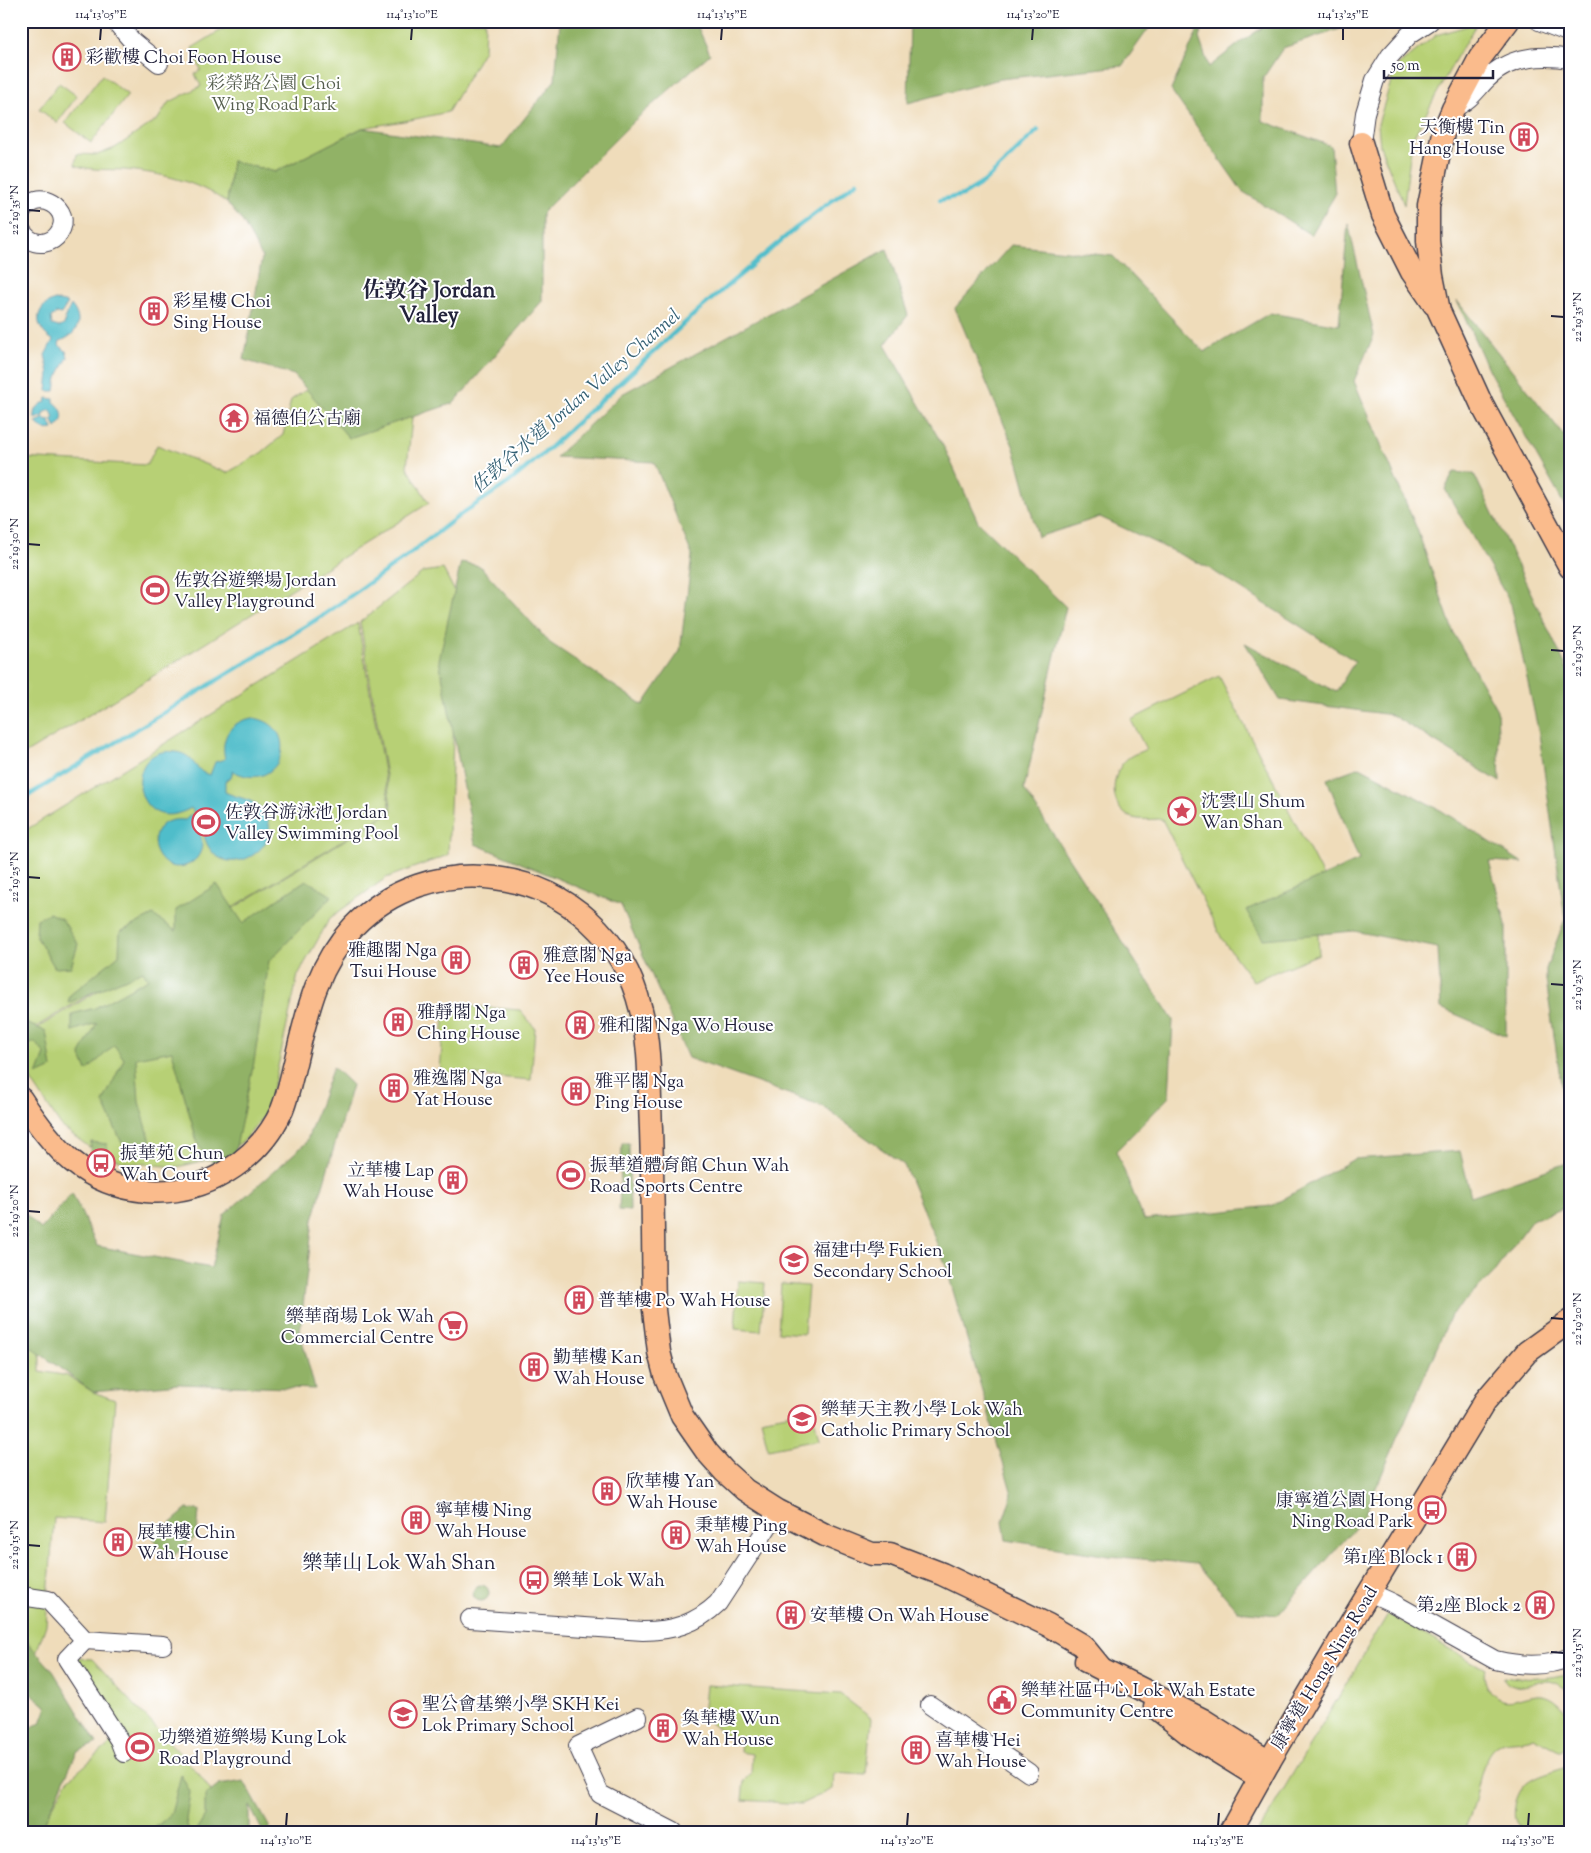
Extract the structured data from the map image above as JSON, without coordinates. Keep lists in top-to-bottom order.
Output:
{
  "streets": {
    "main road": ["康寧道 Hong Ning Road"]
  },
  "districts": ["佐敦谷 Jordan Valley", "樂華山 Lok Wah Shan"],
  "water": ["佐敦谷水道 Jordan Valley Channel"],
  "parks": ["彩榮路公園 Choi Wing Road Park"],
  "places": {
    "building": [
      "彩歡樓 Choi Foon House",
      "天衡樓 Tin Hang House",
      "彩星樓 Choi Sing House",
      "雅趣閣 Nga Tsui House",
      "雅意閣 Nga Yee House",
      "雅靜閣 Nga Ching House",
      "雅和閣 Nga Wo House",
      "雅逸閣 Nga Yat House",
      "雅平閣 Nga Ping House",
      "立華樓 Lap Wah House",
      "普華樓 Po Wah House",
      "勤華樓 Kan Wah House",
      "欣華樓 Yan Wah House",
      "寧華樓 Ning Wah House",
      "秉華樓 Ping Wah House",
      "展華樓 Chin Wah House",
      "第1座 Block 1",
      "第2座 Block 2",
      "安華樓 On Wah House",
      "奐華樓 Wun Wah House",
      "喜華樓 Hei Wah House"
    ],
    "temple": ["福德伯公古廟"],
    "sports": [
      "佐敦谷遊樂場 Jordan Valley Playground",
      "佐敦谷游泳池 Jordan Valley Swimming Pool",
      "振華道體育館 Chun Wah Road Sports Centre",
      "功樂道遊樂場 Kung Lok Road Playground"
    ],
    "place": ["沈雲山 Shum Wan Shan"],
    "bus stop": ["振華苑 Chun Wah Court", "康寧道公園 Hong Ning Road Park", "樂華 Lok Wah"],
    "school or university": ["福建中學 Fukien Secondary School", "樂華天主教小學 Lok Wah Catholic Primary School", "聖公會基樂小學 SKH Kei Lok Primary School"],
    "supermarket": ["樂華商場 Lok Wah Commercial Centre"],
    "public building": ["樂華社區中心 Lok Wah Estate Community Centre"]
  },
  "scale_bar": "50 m",
  "coordinates": [
    "114°13'05\"E",
    "114°13'10\"E",
    "114°13'15\"E",
    "114°13'20\"E",
    "114°13'25\"E",
    "22°19'35\"N",
    "22°19'30\"N",
    "22°19'25\"N",
    "22°19'20\"N",
    "22°19'15\"N",
    "114°13'30\"E"
  ]
}
